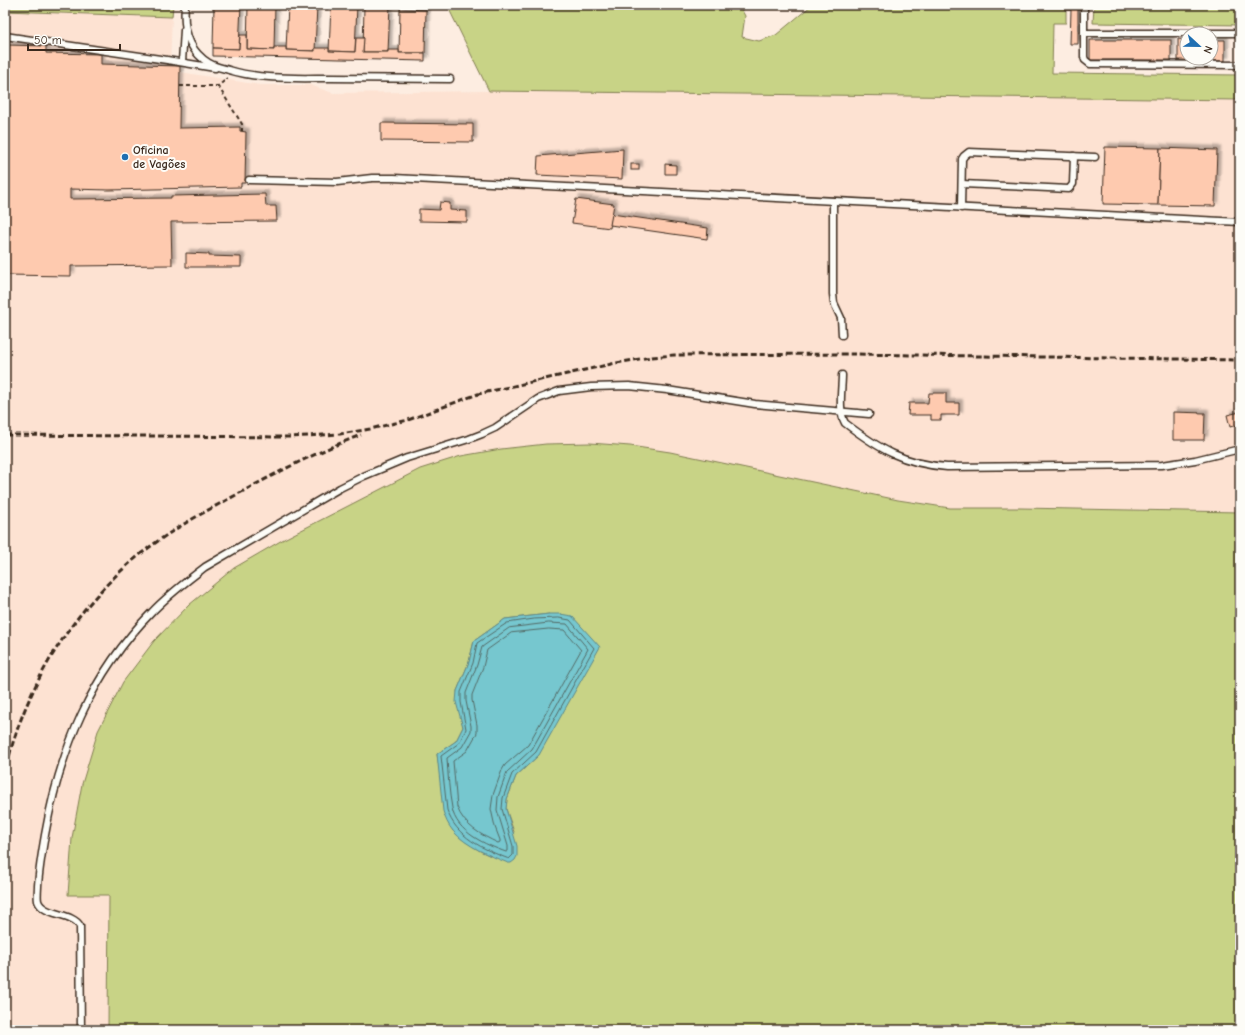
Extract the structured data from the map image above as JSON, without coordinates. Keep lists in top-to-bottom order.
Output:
{
  "places": ["Oficina de Vagões"],
  "scale_bar": "50 m",
  "north": "right"
}
